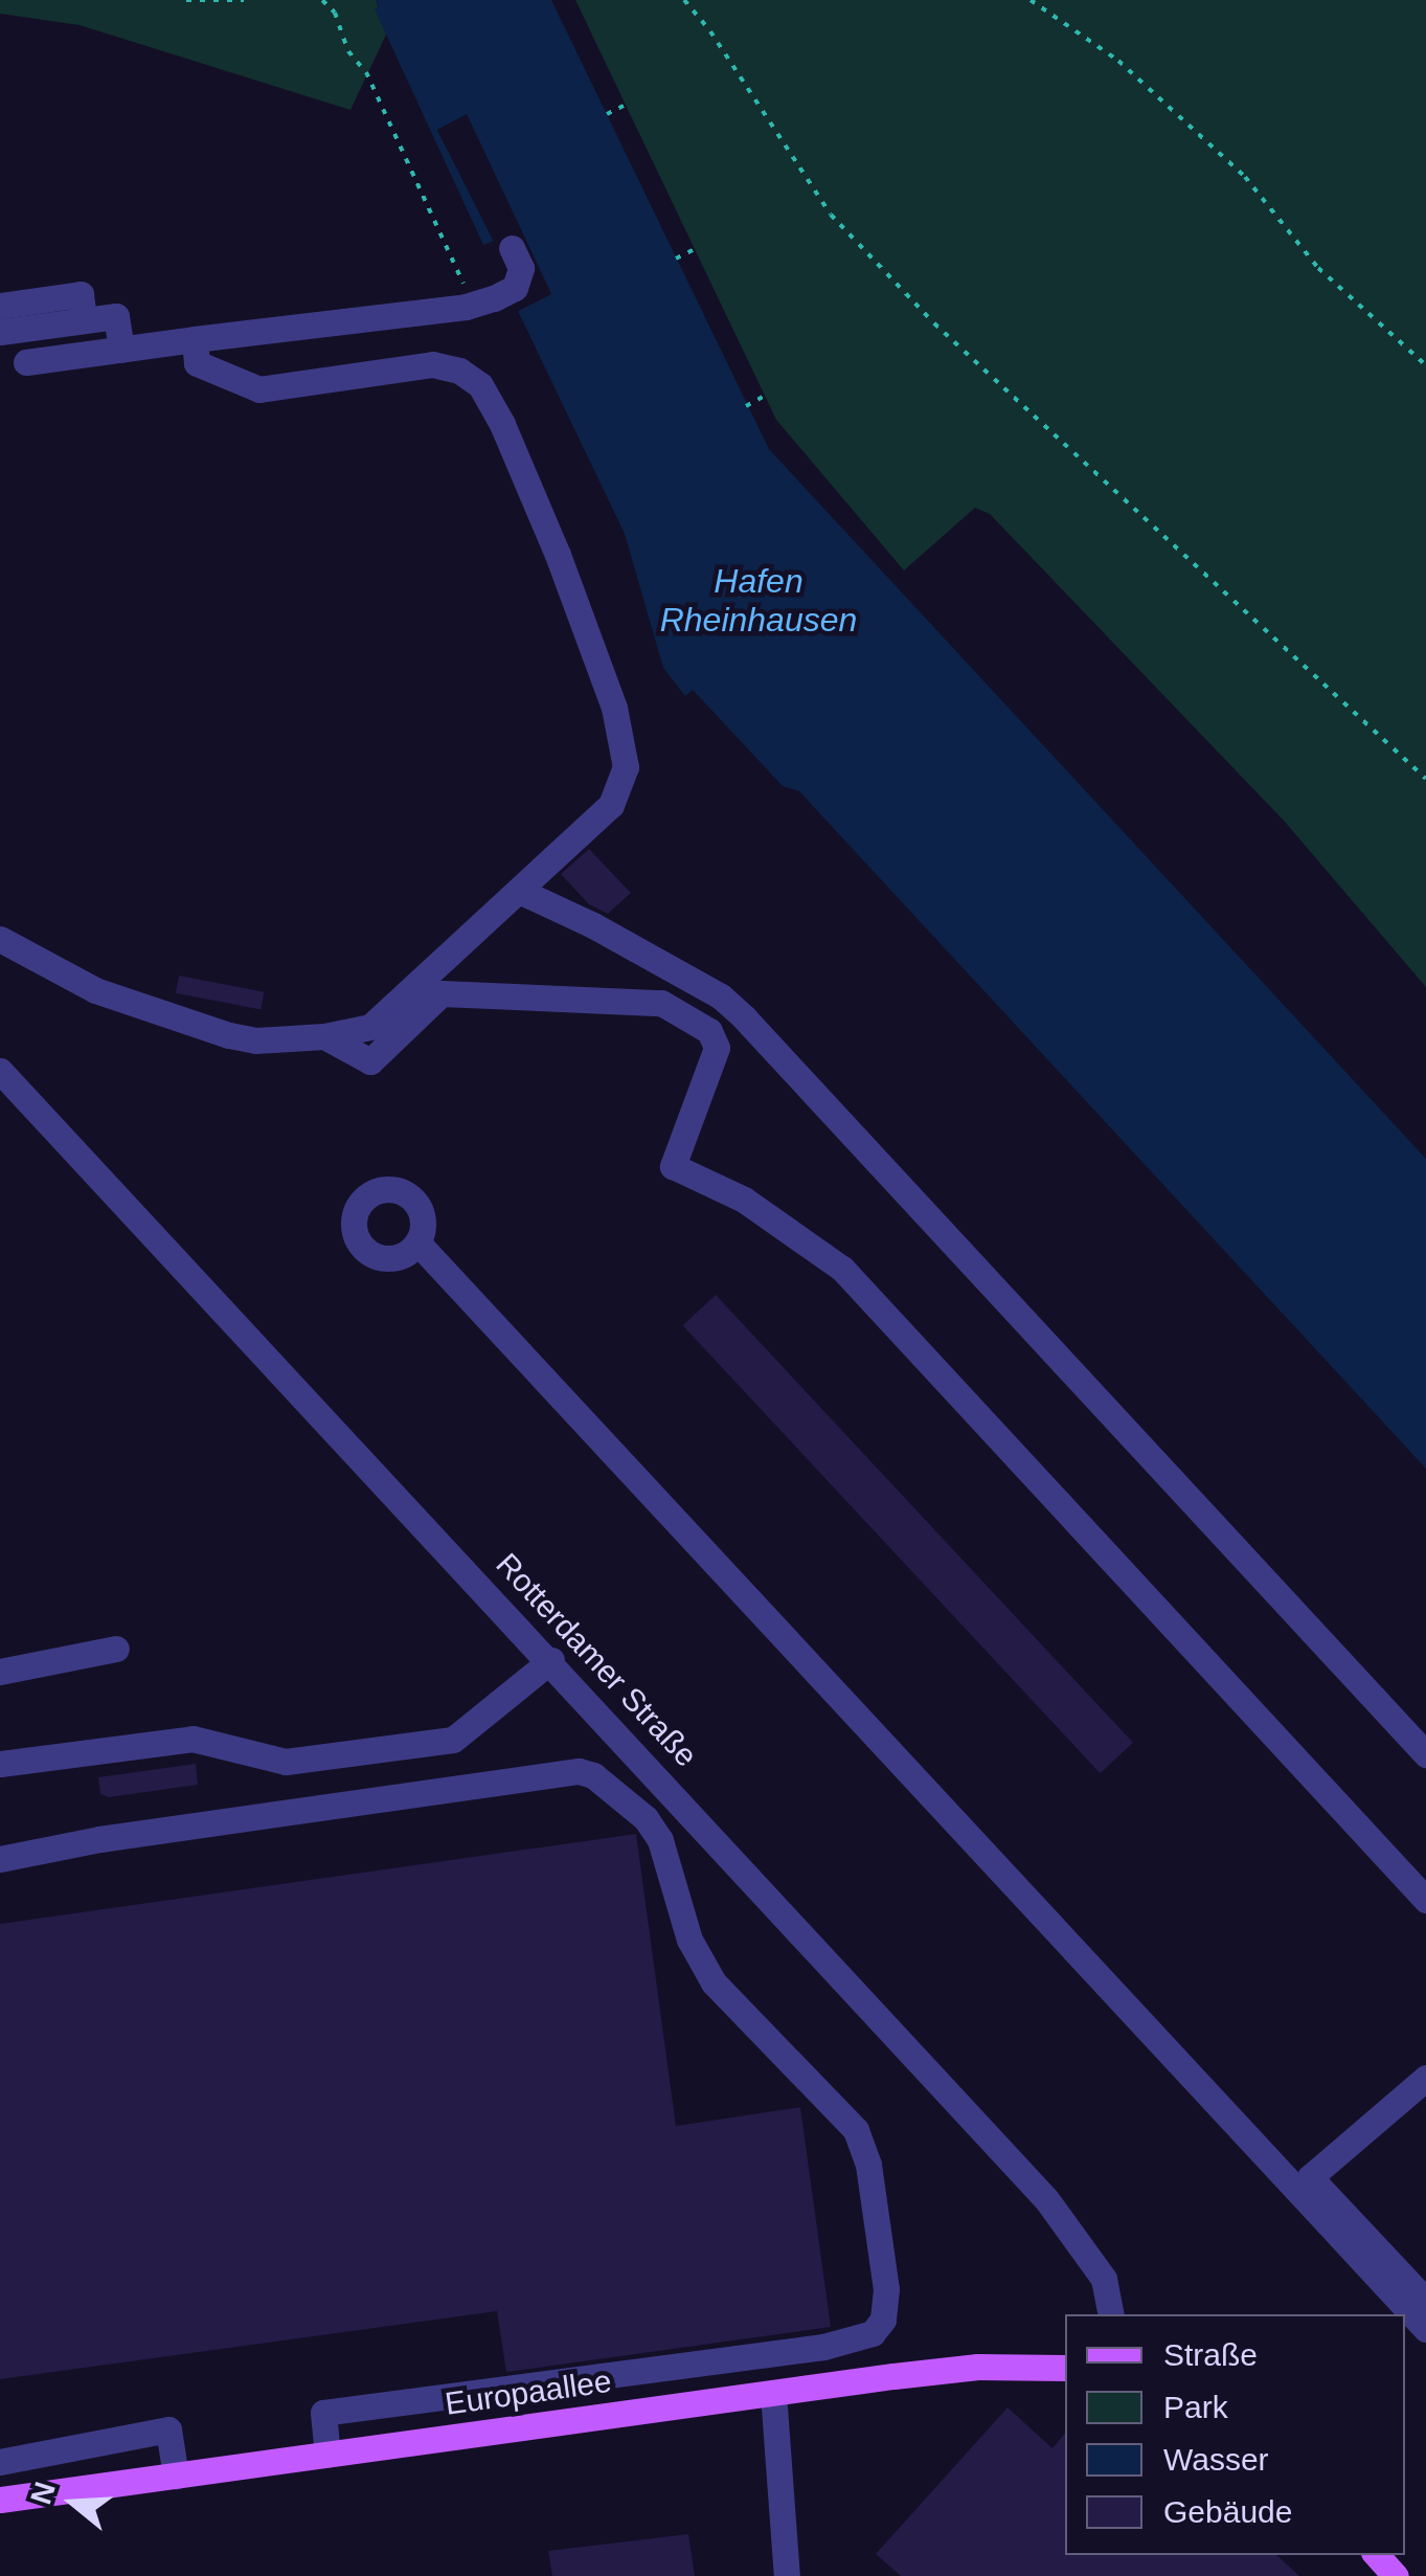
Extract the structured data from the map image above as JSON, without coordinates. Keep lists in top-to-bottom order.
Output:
{
  "streets": {
    "main road": ["Europaallee"],
    "street": ["Rotterdamer Straße"]
  },
  "water": ["Hafen Rheinhausen"],
  "legend": [
    "Straße",
    "Park",
    "Wasser",
    "Gebäude"
  ],
  "north": "left"
}
